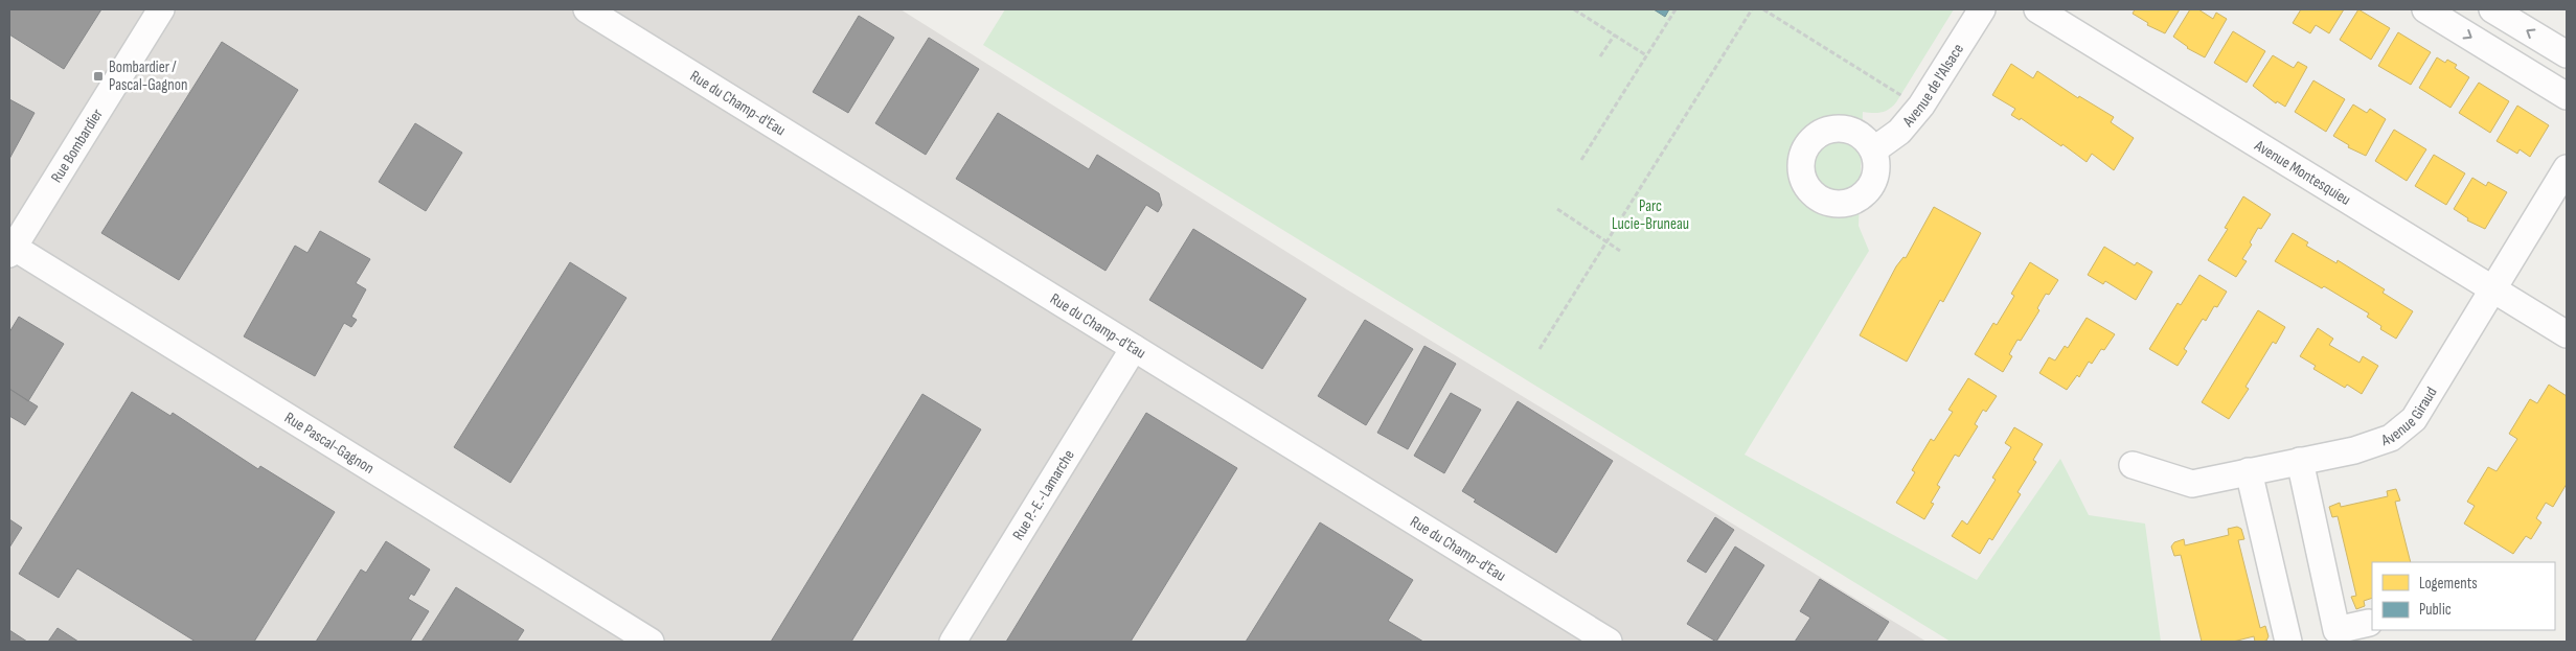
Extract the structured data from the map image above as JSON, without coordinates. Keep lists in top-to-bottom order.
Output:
{
  "streets": {
    "street": [
      "Avenue de l'Alsace",
      "Rue du Champ-d'Eau",
      "Rue Bombardier",
      "Avenue Montesquieu",
      "Avenue Giraud",
      "Rue Pascal-Gagnon",
      "Rue P.-E.-Lamarche"
    ]
  },
  "crossings": [
    ["Rue du Champ-d'Eau", "Rue P.-E.-Lamarche"],
    ["Rue Bombardier", "Rue Pascal-Gagnon"],
    ["Avenue Montesquieu", "Avenue Giraud"]
  ],
  "parks": ["Parc Lucie-Bruneau"],
  "places": {
    "transit": ["Bombardier / Pascal-Gagnon"]
  },
  "legend": ["Logements", "Public"]
}
